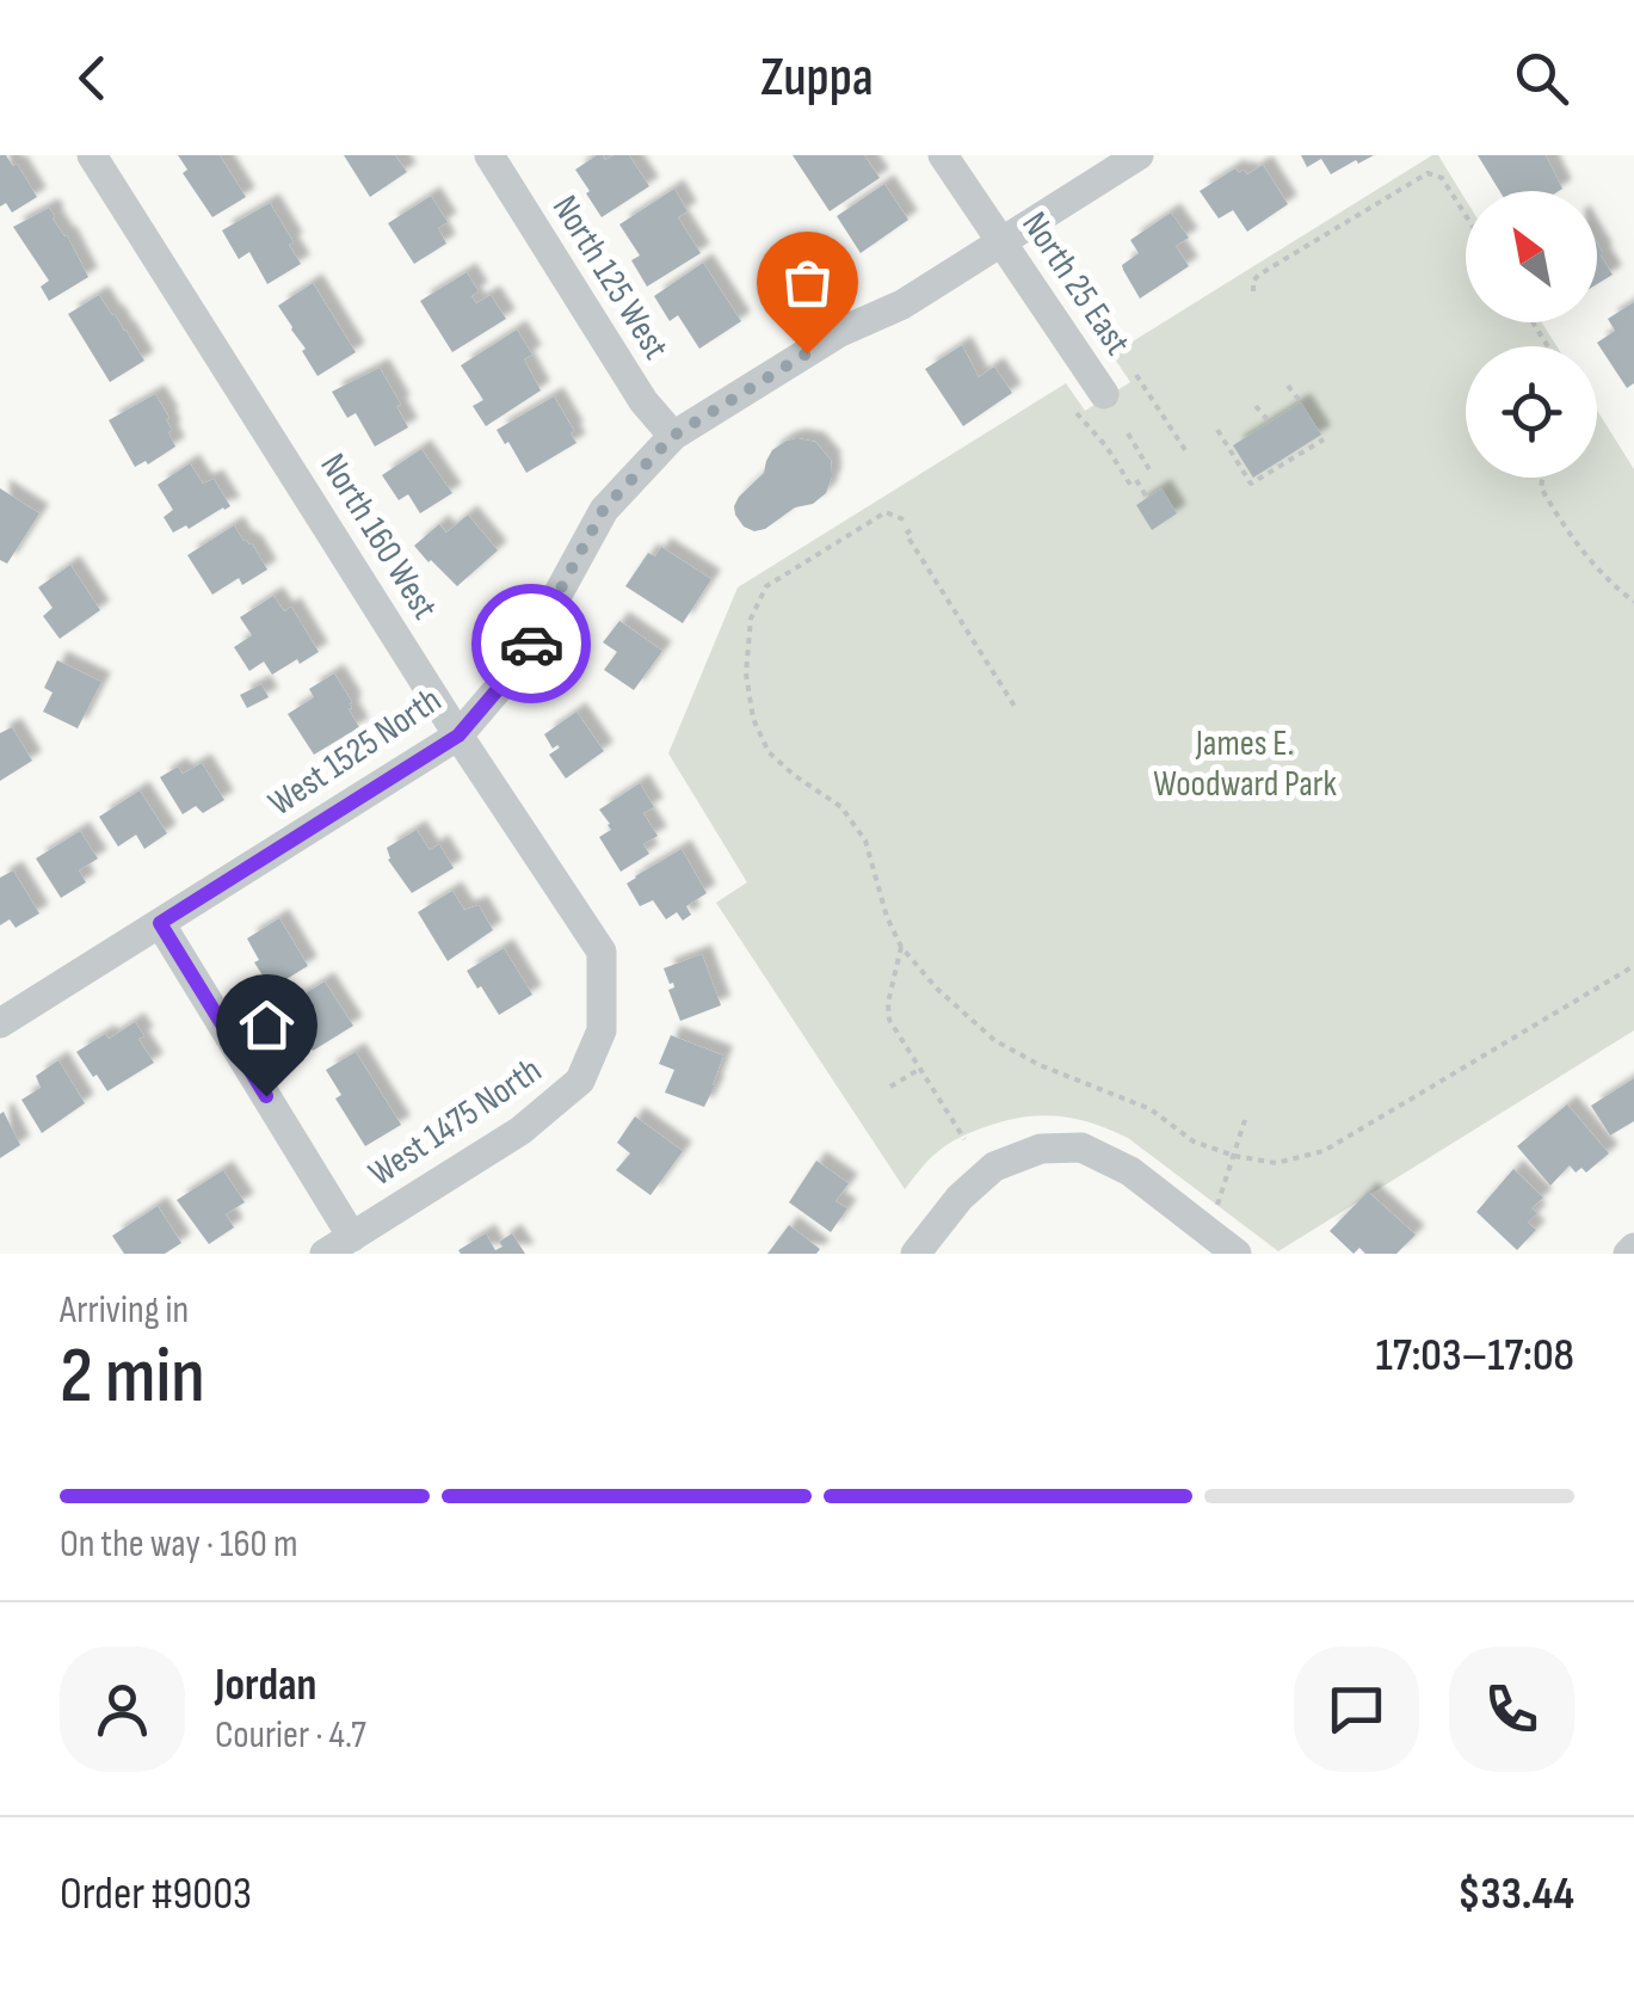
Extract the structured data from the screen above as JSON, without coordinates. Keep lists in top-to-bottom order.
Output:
{
  "streets": {
    "street": [
      "North 125 West",
      "North 25 East",
      "North 160 West",
      "West 1525 North",
      "West 1475 North"
    ]
  },
  "crossings": [
    ["North 125 West", "West 1525 North"],
    ["North 25 East", "West 1525 North"],
    ["North 160 West", "West 1525 North"],
    ["North 160 West", "West 1475 North"]
  ],
  "parks": ["James E. Woodward Park"],
  "north": "top left",
  "page": {
    "header": "Zuppa",
    "heading": ["2 min", "Arriving in", "17:03–17:08"],
    "panel": [
      "Jordan",
      "Courier · 4.7",
      "Order #9003",
      "$33.44"
    ],
    "bar": "On the way · 160 m"
  }
}
